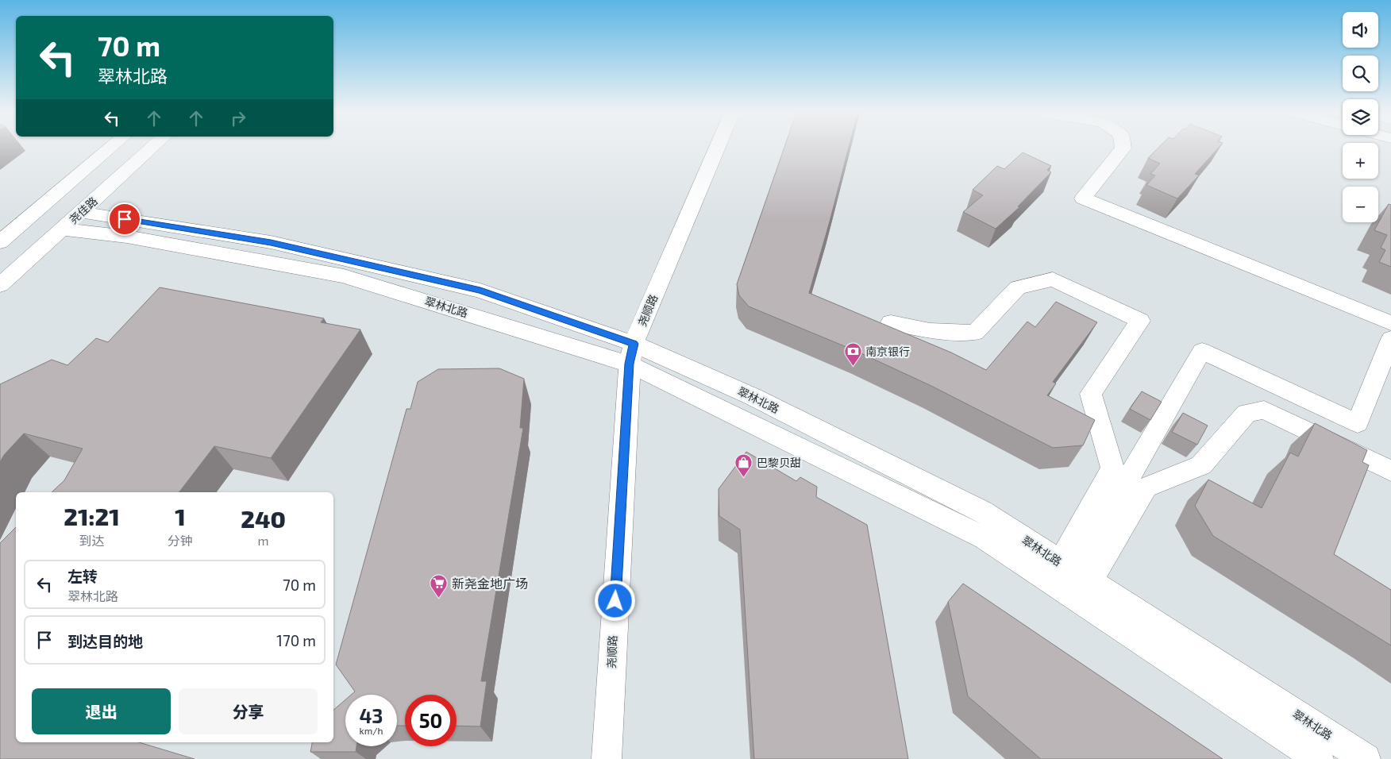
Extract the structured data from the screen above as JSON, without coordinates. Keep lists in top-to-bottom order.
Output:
{
  "streets": {
    "main road": ["尧佳路", "翠林北路", "尧顺路"]
  },
  "crossings": [
    ["尧佳路", "翠林北路"],
    ["翠林北路", "尧顺路"]
  ],
  "places": {
    "bank": ["南京银行"],
    "shop": ["巴黎贝甜"],
    "supermarket": ["新尧金地广场"]
  },
  "page": {
    "map_buttons": ["+", "−"],
    "turn": ["70 m", "翠林北路"],
    "eta": [
      "21:21",
      "到达",
      "1",
      "分钟",
      "240",
      "m"
    ],
    "list": [
      {
        "name": "左转",
        "note": "翠林北路",
        "value": "70 m"
      },
      {
        "name": "到达目的地",
        "value": "170 m"
      }
    ],
    "buttons": ["退出", "分享"],
    "speed": "43 km/h",
    "limit": "50"
  }
}
